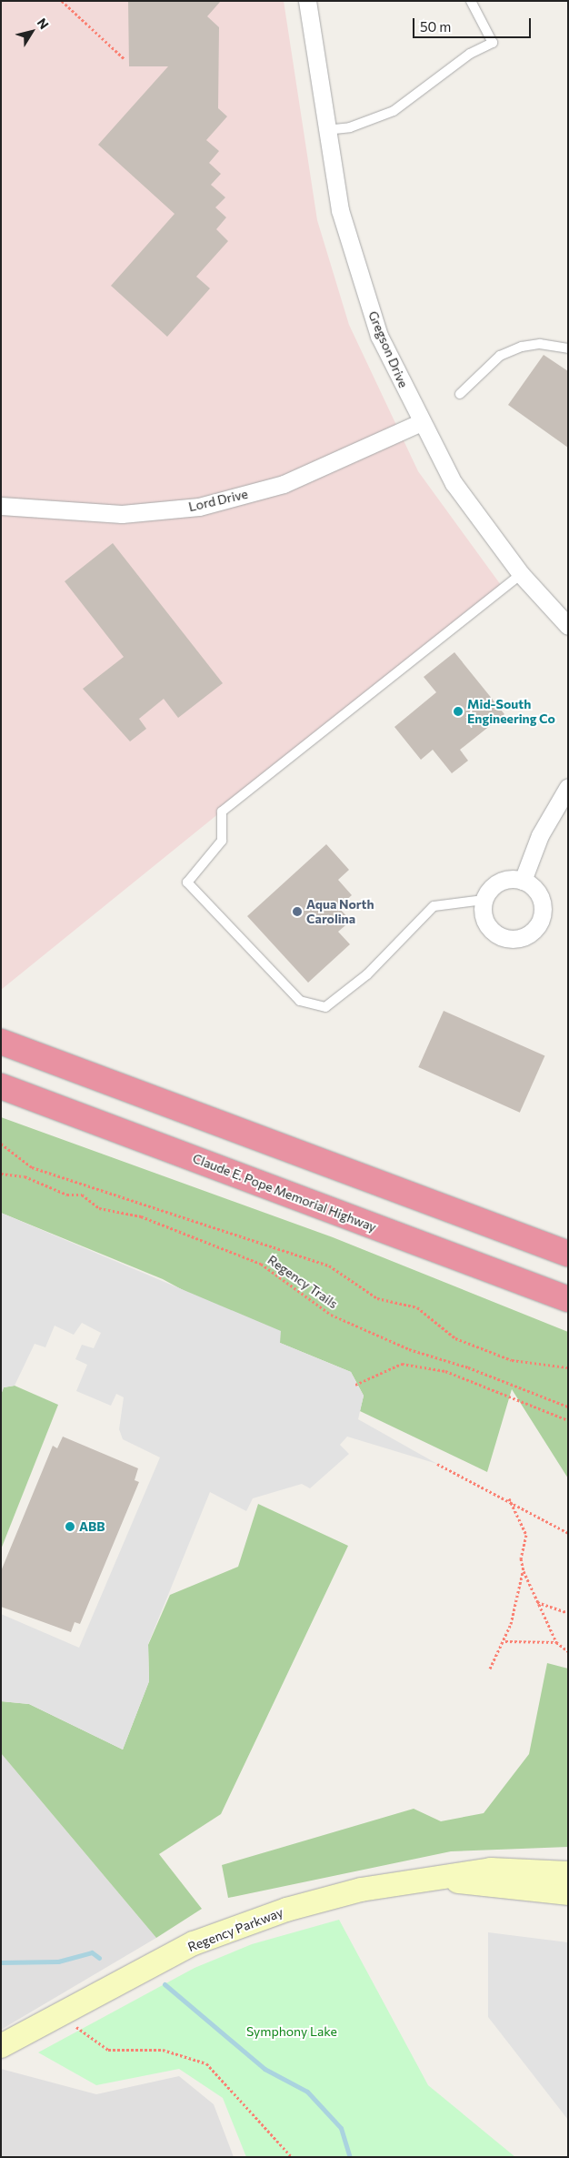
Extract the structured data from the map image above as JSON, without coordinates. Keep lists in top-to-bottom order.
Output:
{
  "streets": {
    "highway": ["Claude E. Pope Memorial Highway"],
    "street": ["Gregson Drive", "Lord Drive", "Regency Parkway"],
    "path": ["Regency Trails"]
  },
  "crossings": [
    ["Gregson Drive", "Lord Drive"]
  ],
  "parks": ["Symphony Lake"],
  "places": ["Mid-South Engineering Co", "Aqua North Carolina", "ABB"],
  "scale_bar": "50 m",
  "north": "top right"
}
